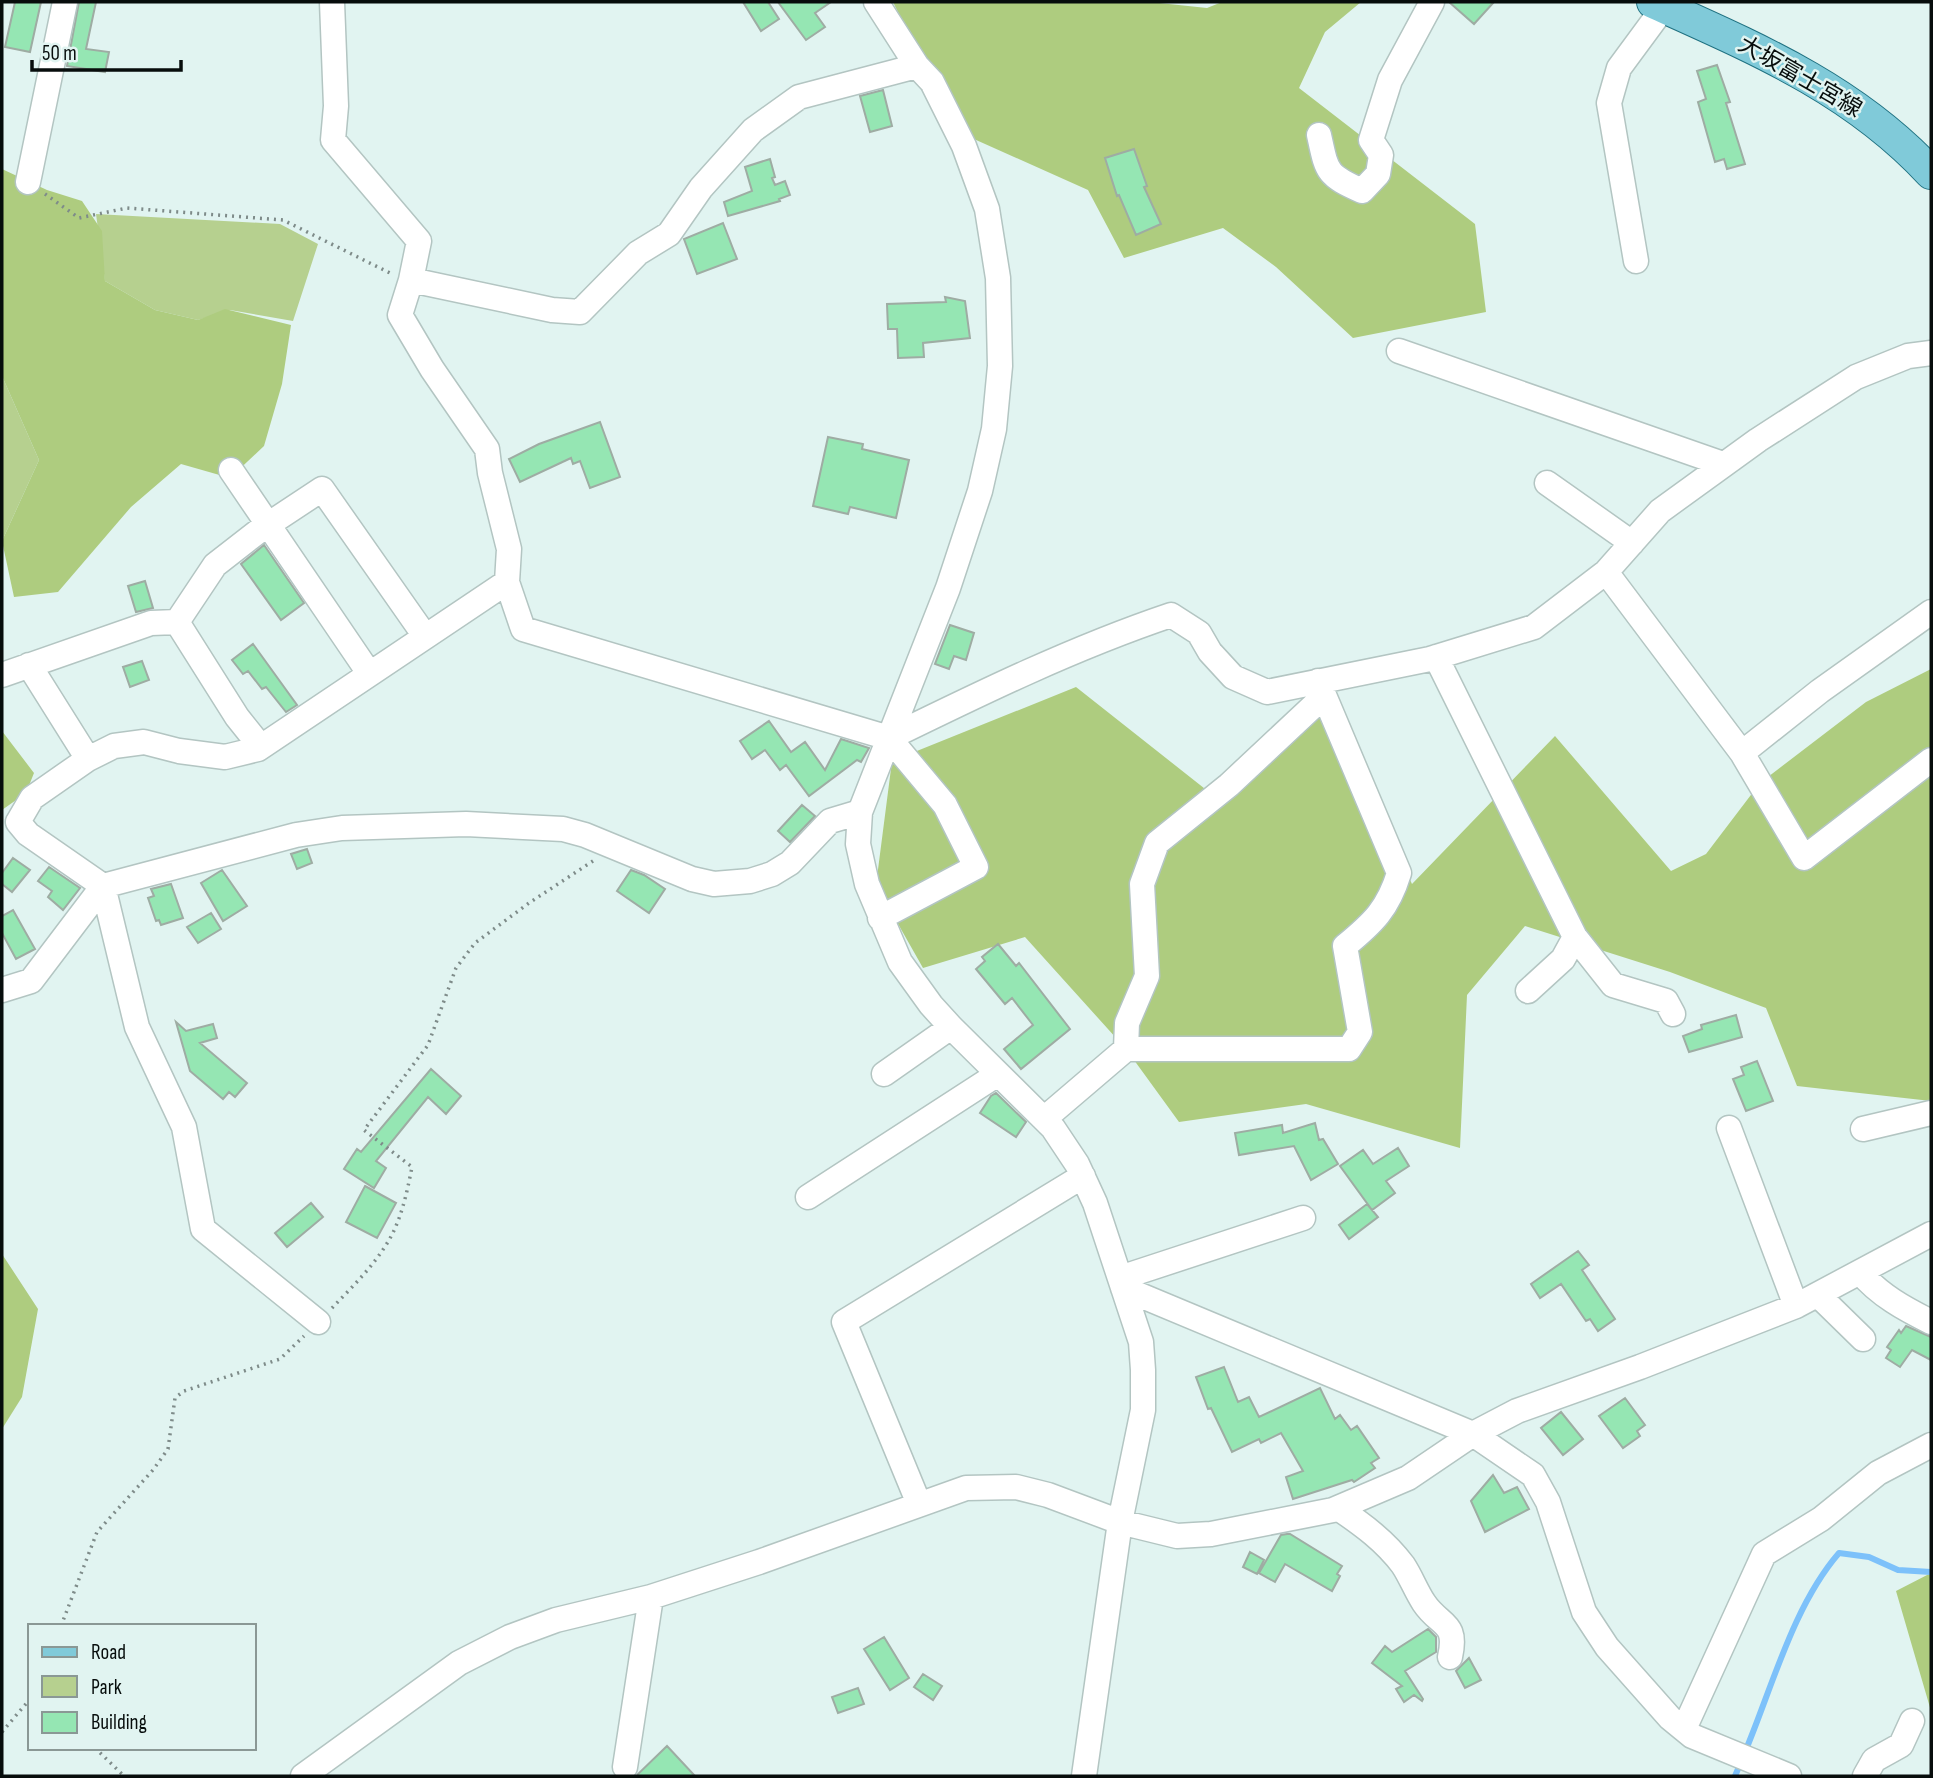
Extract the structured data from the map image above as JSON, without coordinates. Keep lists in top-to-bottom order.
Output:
{
  "streets": {
    "main road": ["大坂富士宮線"]
  },
  "legend": ["Road", "Park", "Building"],
  "scale_bar": "50 m"
}
